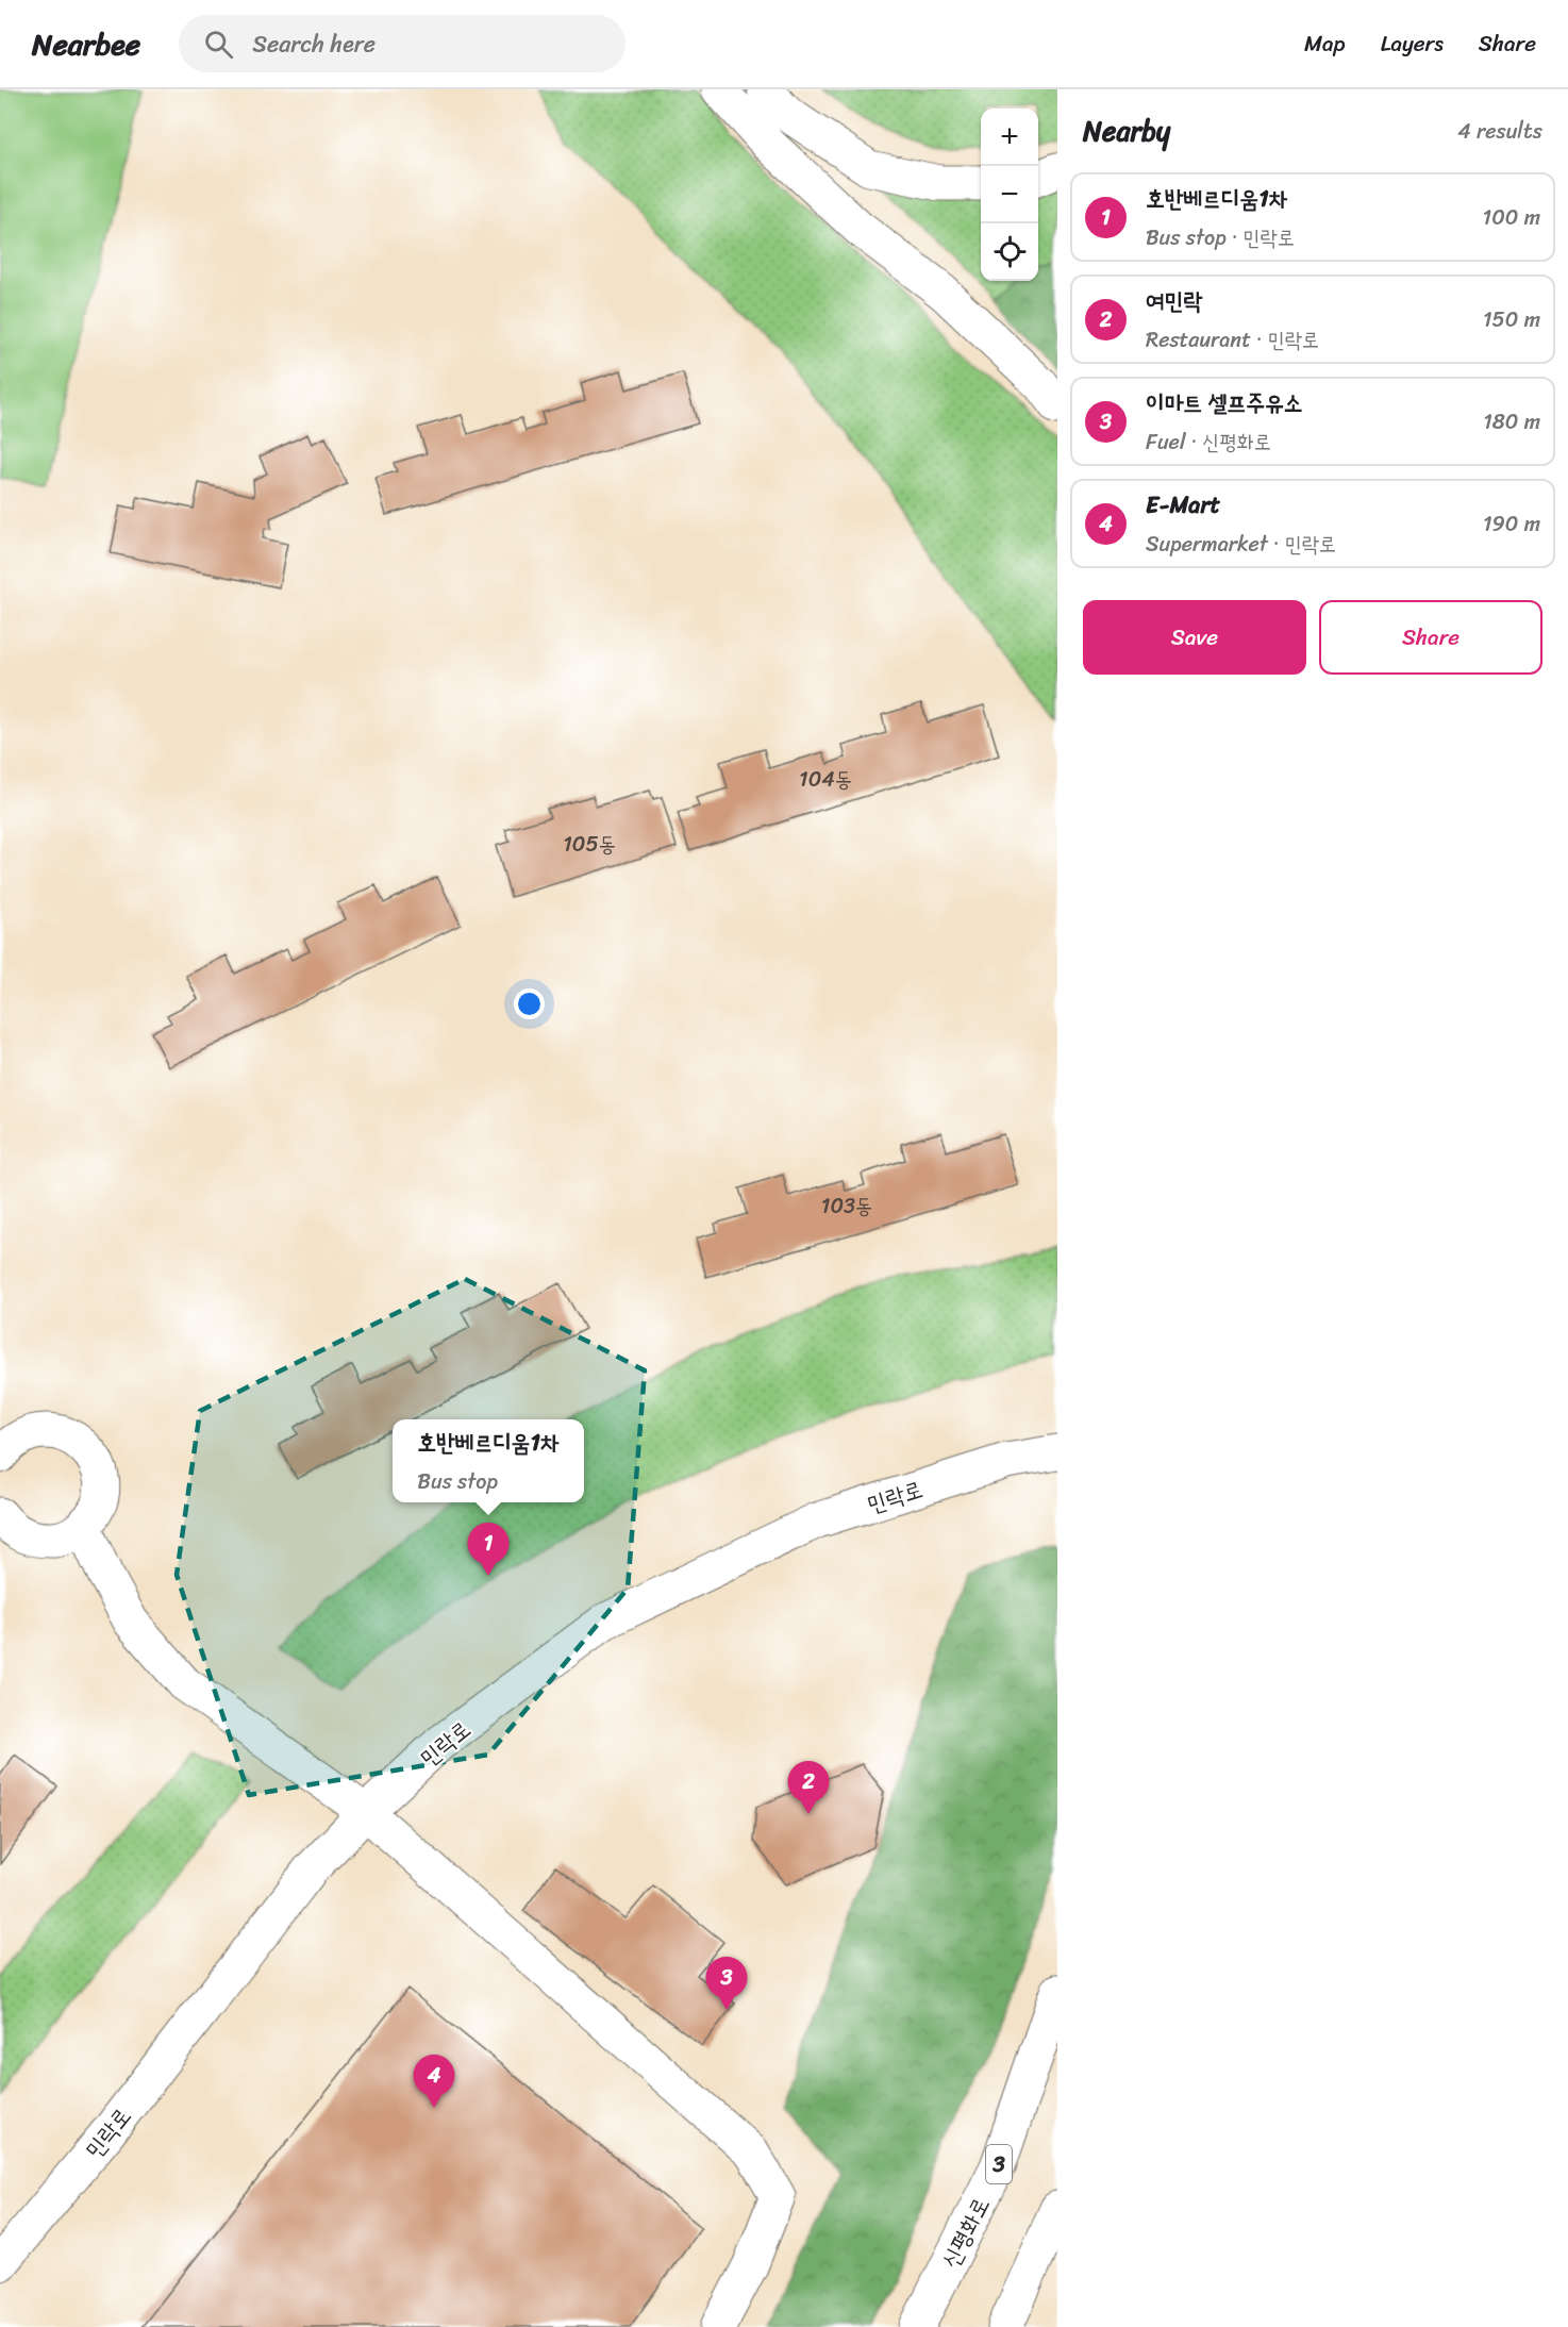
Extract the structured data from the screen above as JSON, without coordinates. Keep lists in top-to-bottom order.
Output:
{
  "streets": {
    "main road": ["민락로", "3", "신평화로"]
  },
  "house_numbers": ["104동", "105동", "103동"],
  "page": {
    "header": "Nearbee",
    "search": "Search here",
    "nav": ["Map", "Layers", "Share"],
    "heading": ["Nearby", "4 results"],
    "map_buttons": ["+", "−"],
    "list": [
      {
        "mark": "1",
        "name": "호반베르디움1차",
        "note": "Bus stop · 민락로",
        "value": "100 m"
      },
      {
        "mark": "2",
        "name": "여민락",
        "note": "Restaurant · 민락로",
        "value": "150 m"
      },
      {
        "mark": "3",
        "name": "이마트 셀프주유소",
        "note": "Fuel · 신평화로",
        "value": "180 m"
      },
      {
        "mark": "4",
        "name": "E-Mart",
        "note": "Supermarket · 민락로",
        "value": "190 m"
      }
    ],
    "buttons": ["Save", "Share"],
    "popup": ["호반베르디움1차", "Bus stop"],
    "pins": [
      "1",
      "2",
      "3",
      "4"
    ]
  }
}
